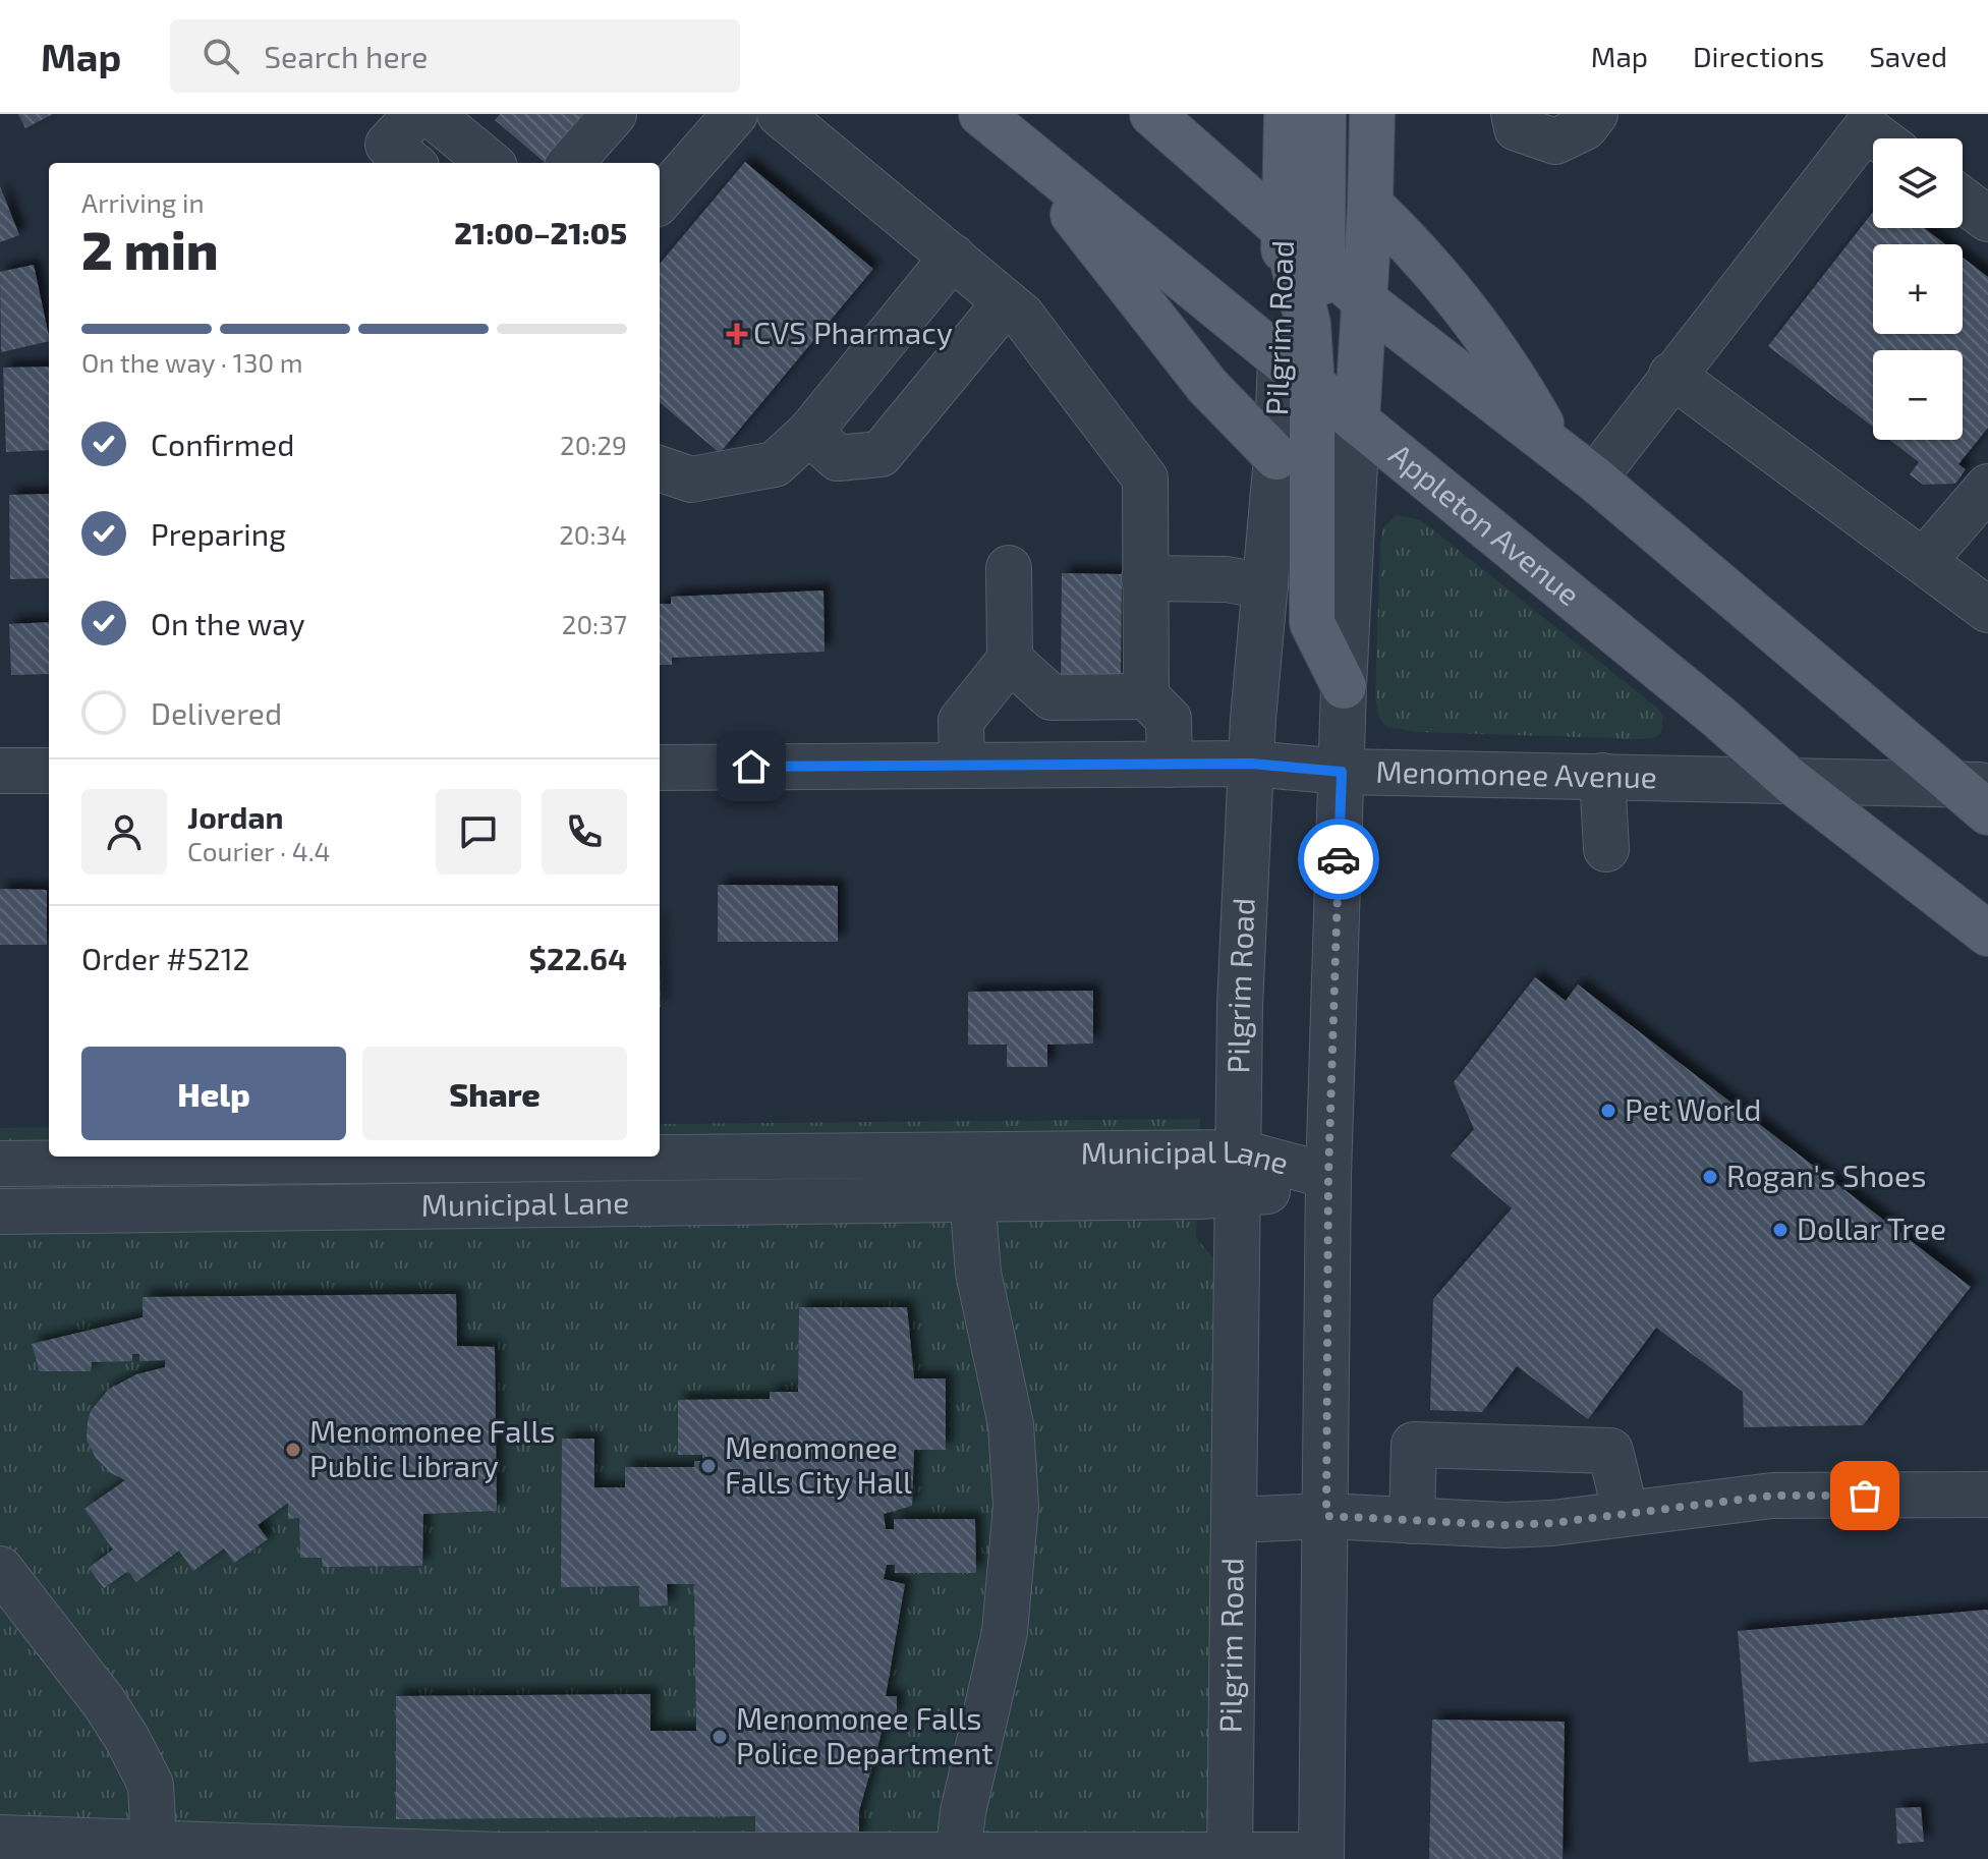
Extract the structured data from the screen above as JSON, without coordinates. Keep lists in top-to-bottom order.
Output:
{
  "streets": {
    "main road": ["Pilgrim Road", "Appleton Avenue"],
    "street": ["Menomonee Avenue", "Municipal Lane"]
  },
  "crossings": [
    ["Pilgrim Road", "Appleton Avenue"],
    ["Pilgrim Road", "Menomonee Avenue"],
    ["Pilgrim Road", "Municipal Lane"],
    ["Appleton Avenue", "Menomonee Avenue"]
  ],
  "places": {
    "health": ["CVS Pharmacy"],
    "other": [
      "Pet World",
      "Rogan's Shoes",
      "Dollar Tree",
      "Menomonee Falls Public Library",
      "Menomonee Falls City Hall",
      "Menomonee Falls Police Department"
    ]
  },
  "page": {
    "header": "Map",
    "search": "Search here",
    "nav": ["Map", "Directions", "Saved"],
    "map_buttons": ["+", "−"],
    "heading": ["2 min", "Arriving in", "21:00–21:05"],
    "panel": [
      "Jordan",
      "Courier · 4.4",
      "Order #5212",
      "$22.64"
    ],
    "bar": "On the way · 130 m",
    "list": [
      ["Confirmed", "20:29"],
      ["Preparing", "20:34"],
      ["On the way", "20:37"],
      "Delivered"
    ],
    "buttons": ["Help", "Share"]
  }
}
